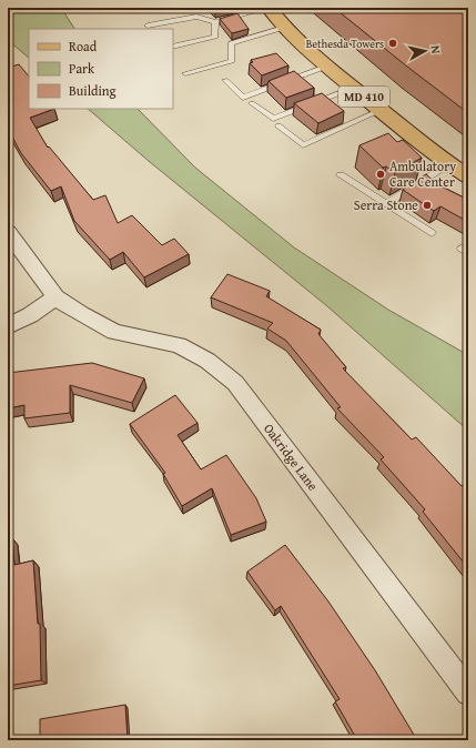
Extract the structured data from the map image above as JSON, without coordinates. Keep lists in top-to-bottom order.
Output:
{
  "streets": {
    "main road": ["MD 410"],
    "street": ["Oakridge Lane"]
  },
  "places": ["Bethesda Towers", "Ambulatory Care Center", "Serra Stone"],
  "legend": ["Road", "Park", "Building"],
  "north": "right"
}
